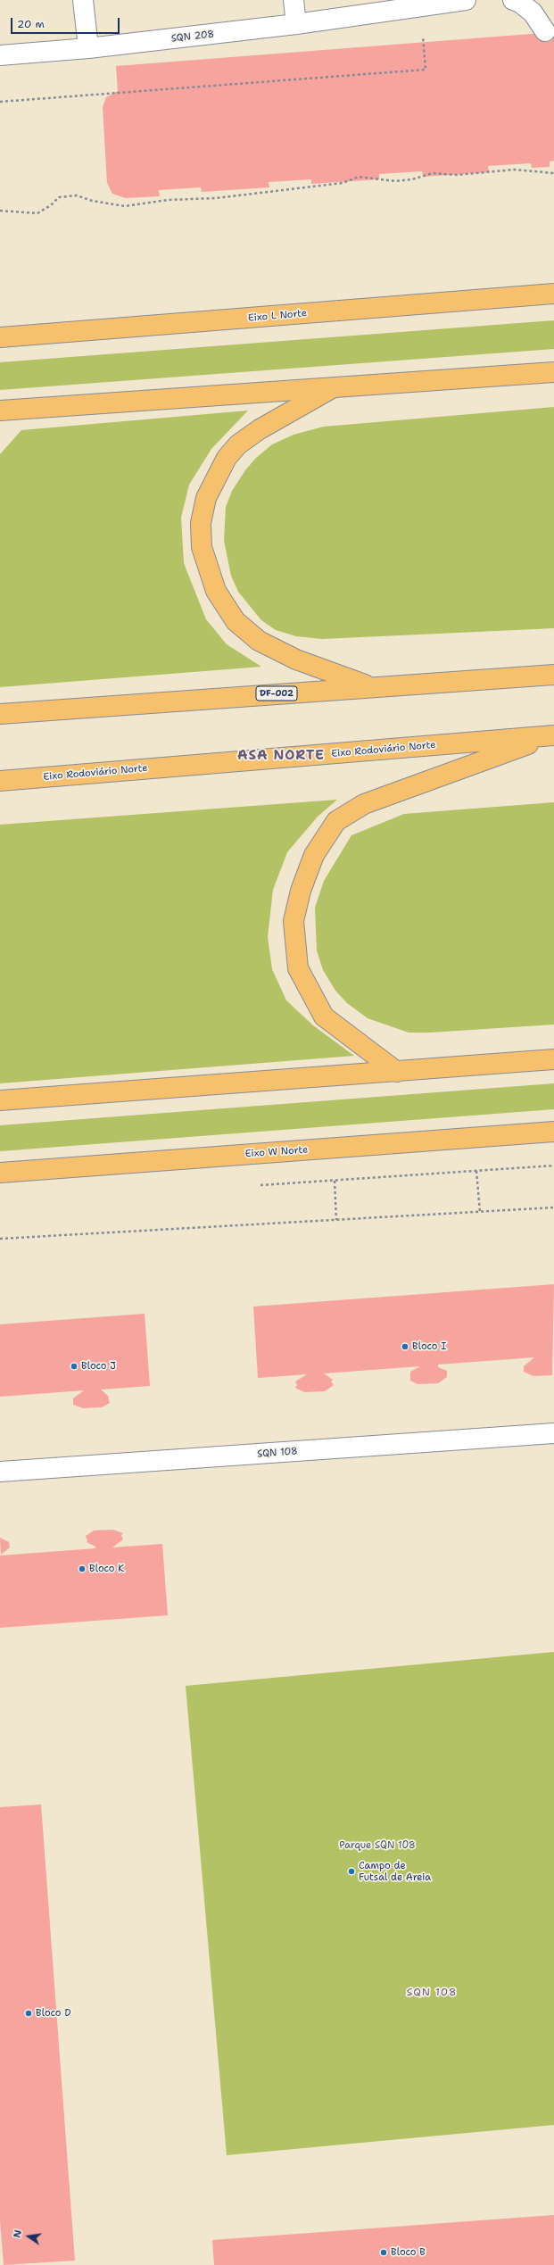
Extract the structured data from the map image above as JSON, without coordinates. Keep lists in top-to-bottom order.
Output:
{
  "streets": {
    "main road": [
      "Eixo L Norte",
      "DF-002",
      "Eixo Rodoviário Norte",
      "Eixo W Norte"
    ],
    "street": ["SQN 208", "SQN 108"]
  },
  "districts": ["ASA NORTE", "SQN 108"],
  "parks": ["Parque SQN 108"],
  "places": [
    "Bloco I",
    "Bloco J",
    "Bloco K",
    "Campo de Futsal de Areia",
    "Bloco D",
    "Bloco B"
  ],
  "scale_bar": "20 m",
  "north": "left"
}
